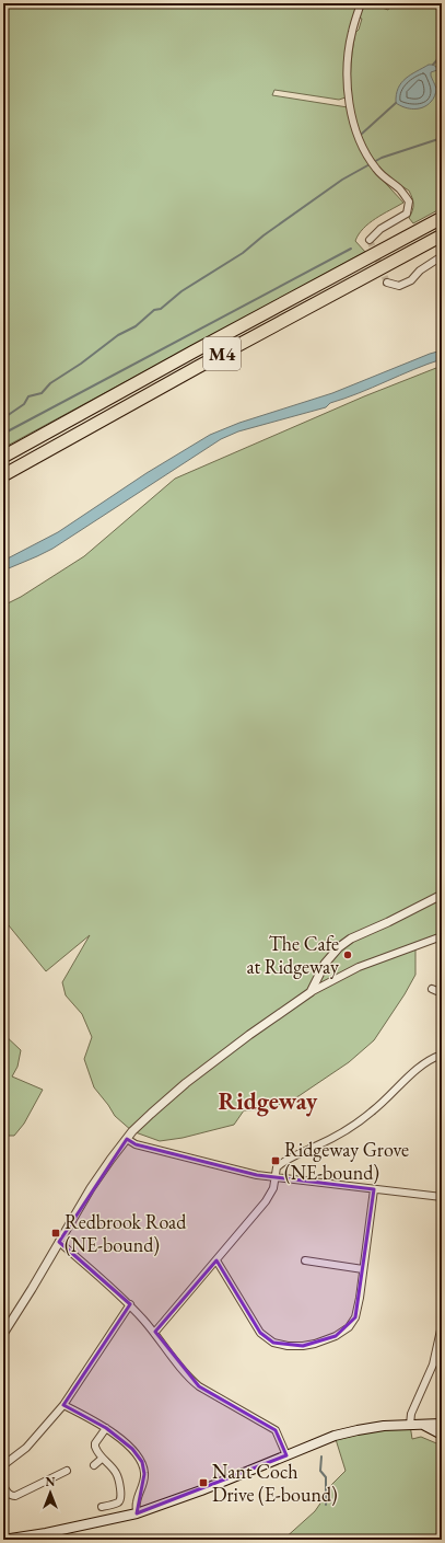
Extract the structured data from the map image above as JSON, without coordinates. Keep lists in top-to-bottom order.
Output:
{
  "streets": {
    "highway": ["M4"]
  },
  "districts": ["Ridgeway"],
  "places": {
    "other": ["The Cafe at Ridgeway"],
    "transit": ["Ridgeway Grove (NE-bound)", "Redbrook Road (NE-bound)", "Nant Coch Drive (E-bound)"]
  },
  "north": "top"
}
